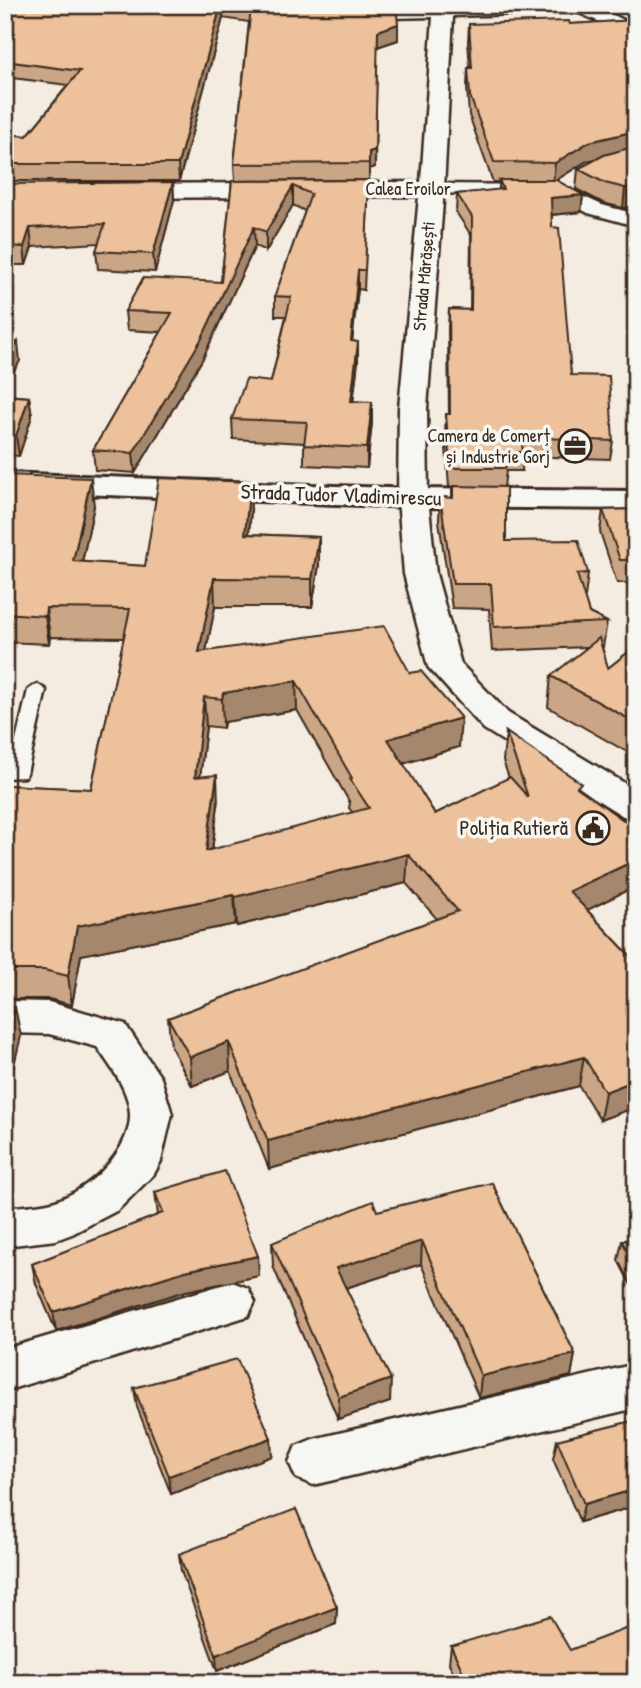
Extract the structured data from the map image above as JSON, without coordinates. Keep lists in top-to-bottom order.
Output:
{
  "streets": {
    "main road": ["Strada Tudor Vladimirescu"],
    "street": ["Calea Eroilor", "Strada Mărășești"]
  },
  "crossings": [
    ["Calea Eroilor", "Strada Mărășești"],
    ["Strada Mărășești", "Strada Tudor Vladimirescu"]
  ],
  "places": {
    "office": ["Camera de Comerț și Industrie Gorj"],
    "public building": ["Poliția Rutieră"]
  }
}
